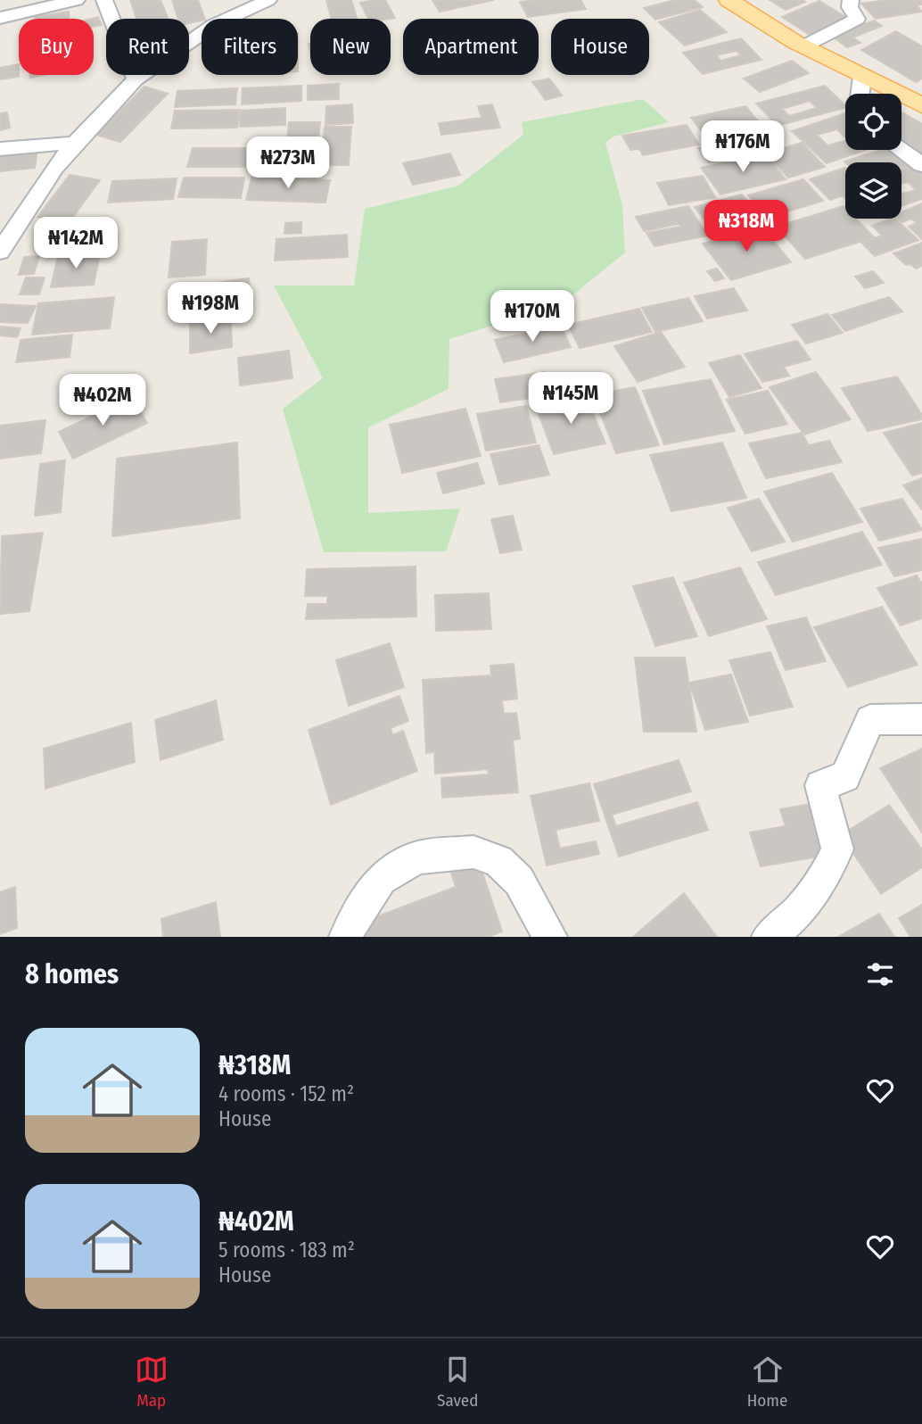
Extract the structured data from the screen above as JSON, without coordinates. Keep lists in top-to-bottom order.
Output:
{
  "page": {
    "chip": [
      "Buy",
      "Rent",
      "Filters",
      "New",
      "Apartment",
      "House"
    ],
    "price": [
      "₦176M",
      "₦273M",
      "₦318M",
      "₦142M",
      "₦198M",
      "₦170M",
      "₦145M",
      "₦402M"
    ],
    "heading": "8 homes",
    "list": [
      {
        "name": "₦318M",
        "note": "4 rooms · 152 m² · House"
      },
      {
        "name": "₦402M",
        "note": "5 rooms · 183 m² · House"
      }
    ],
    "tabs": ["Map", "Saved", "Home"]
  }
}
